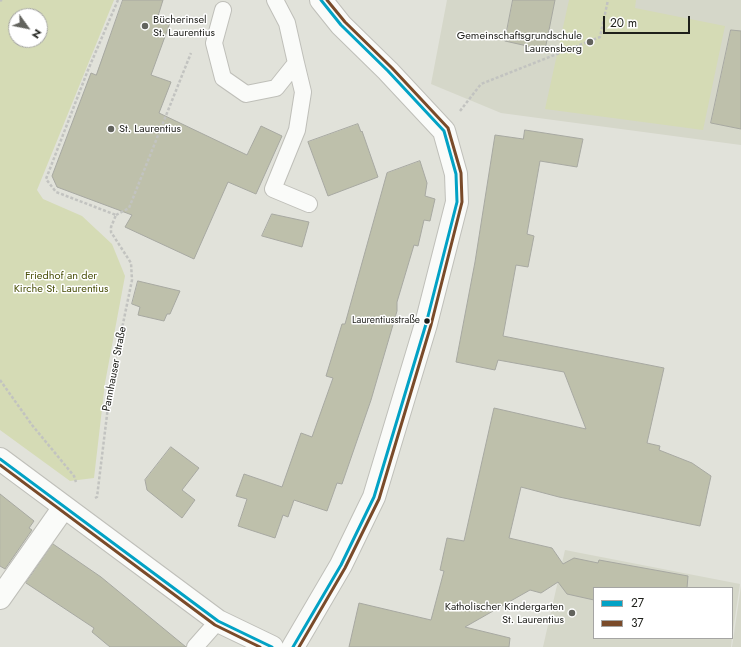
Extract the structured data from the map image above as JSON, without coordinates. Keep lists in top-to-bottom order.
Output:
{
  "streets": {
    "path": ["Pannhauser Straße"]
  },
  "parks": ["Friedhof an der Kirche St. Laurentius"],
  "places": [
    "Bücherinsel St. Laurentius",
    "Gemeinschaftsgrundschule Laurensberg",
    "St. Laurentius",
    "Laurentiusstraße",
    "Katholischer Kindergarten St. Laurentius"
  ],
  "lines": ["transit line 27", "transit line 37"],
  "legend": ["27", "37"],
  "scale_bar": "20 m",
  "north": "bottom right"
}
